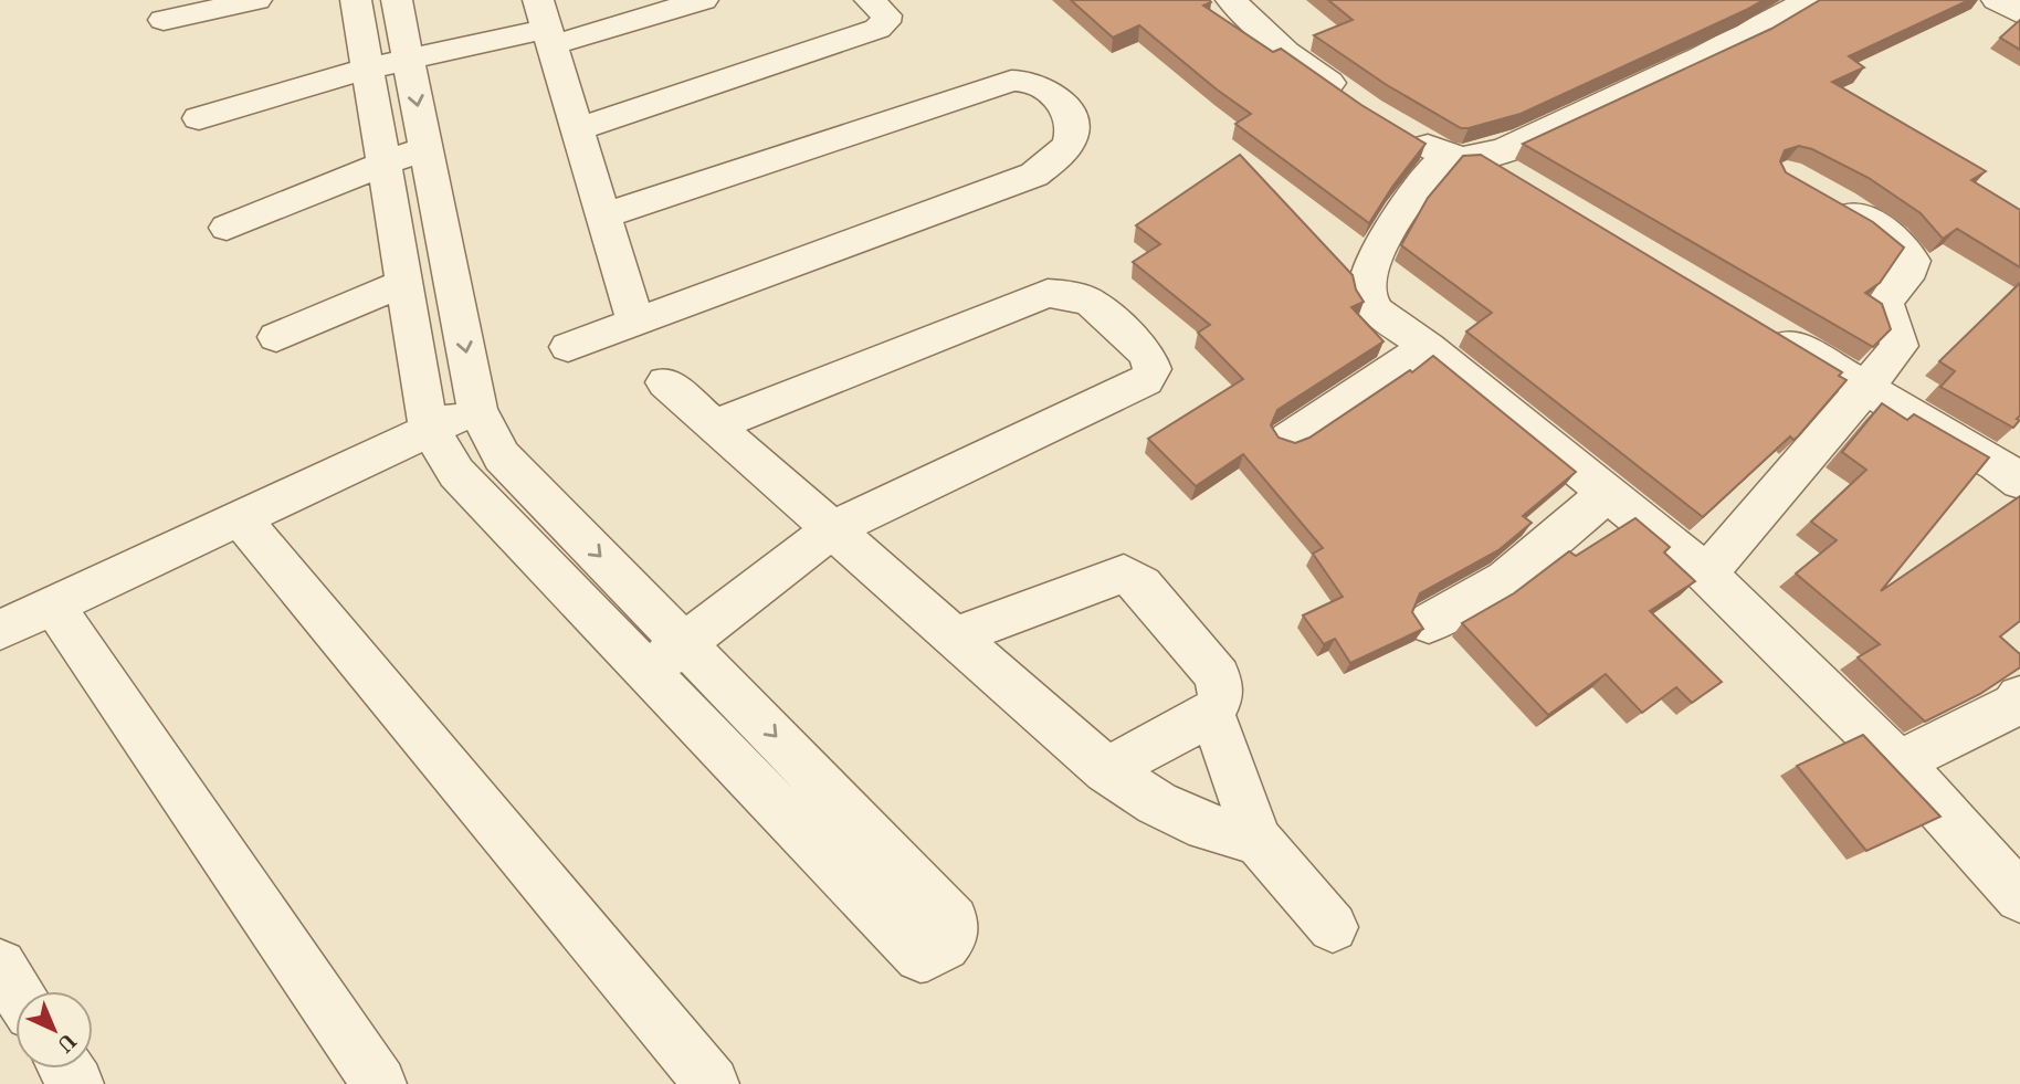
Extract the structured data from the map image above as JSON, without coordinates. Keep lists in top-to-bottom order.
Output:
{
  "north": "bottom right"
}
